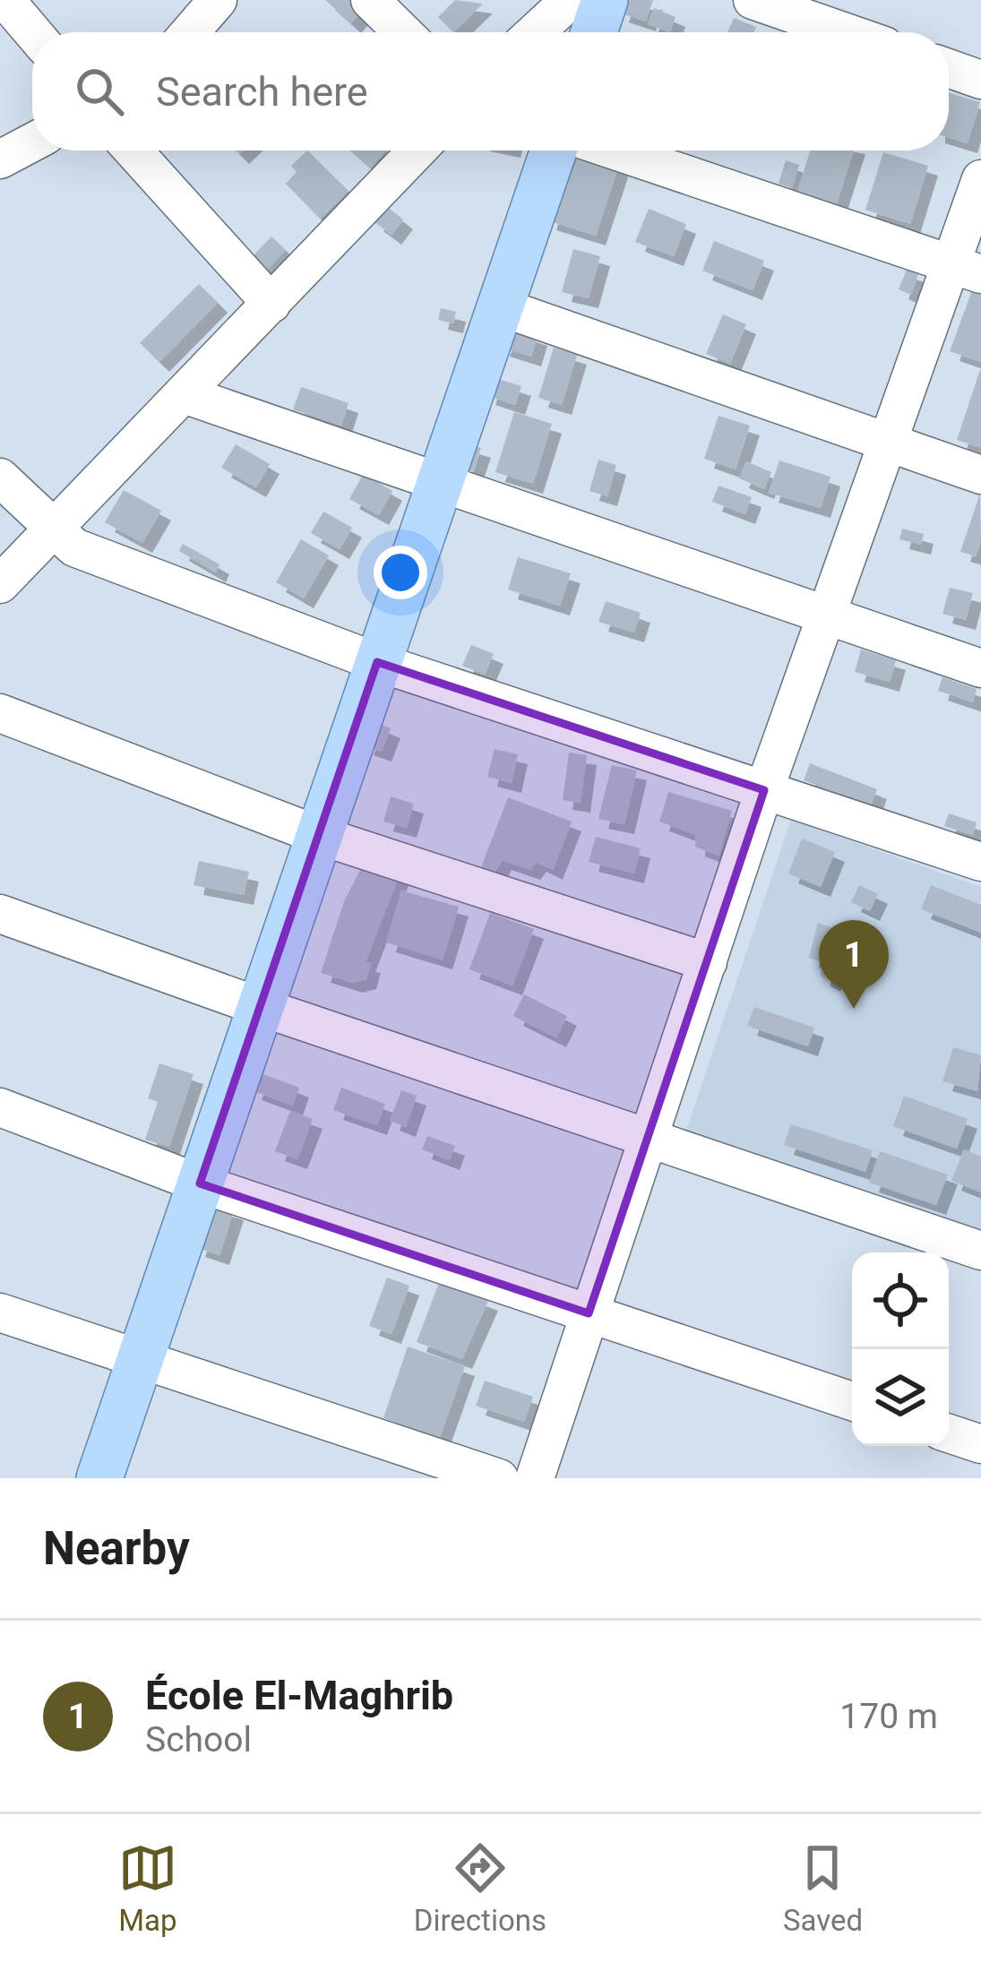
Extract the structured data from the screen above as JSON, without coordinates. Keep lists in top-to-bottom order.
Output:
{
  "page": {
    "search": "Search here",
    "pins": "1",
    "heading": "Nearby",
    "list": [
      {
        "mark": "1",
        "name": "École El-Maghrib",
        "note": "School",
        "value": "170 m"
      }
    ],
    "nav": ["Map", "Directions", "Saved"]
  }
}
